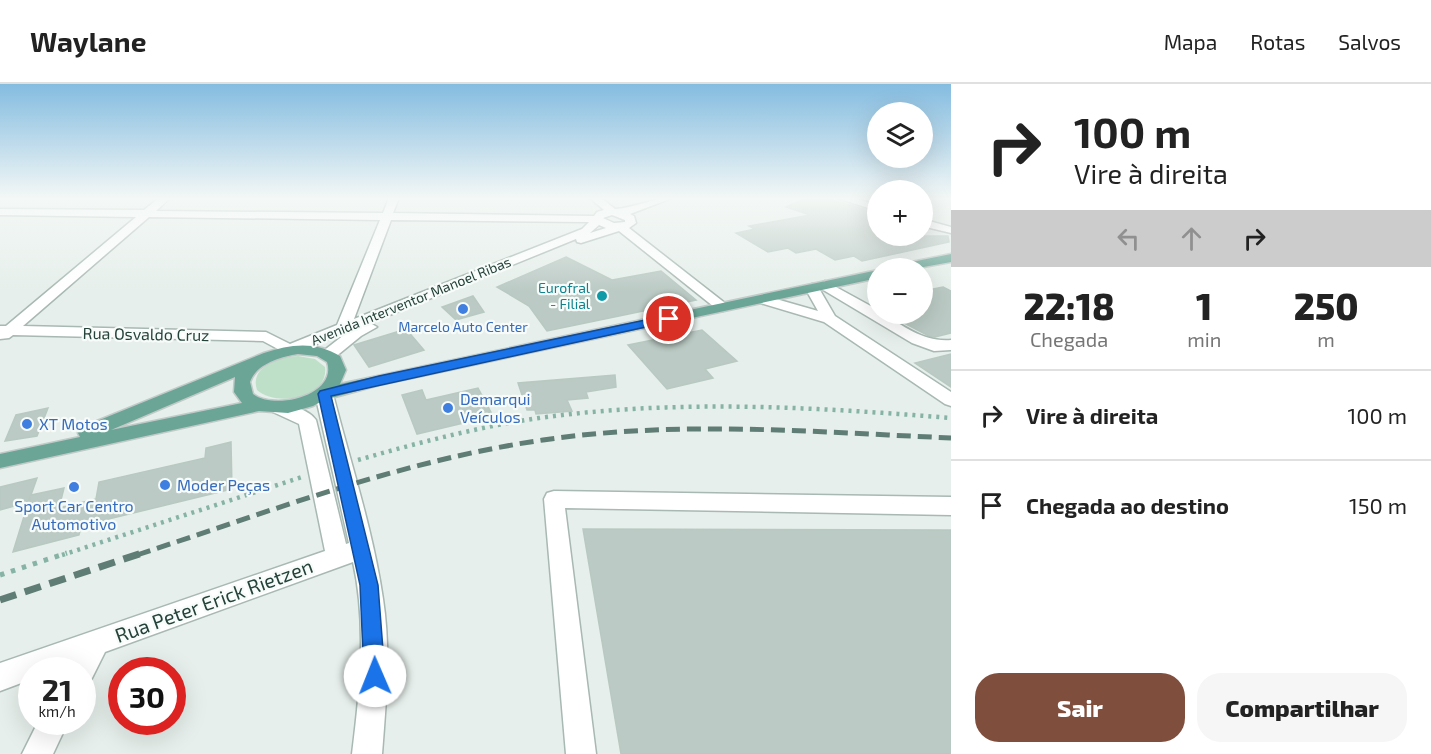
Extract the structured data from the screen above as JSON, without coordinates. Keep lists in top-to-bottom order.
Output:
{
  "streets": {
    "street": ["Avenida Interventor Manoel Ribas", "Rua Osvaldo Cruz", "Rua Peter Erick Rietzen"]
  },
  "crossings": [
    ["Avenida Interventor Manoel Ribas", "Rua Osvaldo Cruz"]
  ],
  "places": [
    "Eurofral - Filial",
    "Marcelo Auto Center",
    "Demarqui Veículos",
    "XT Motos",
    "Moder Peças",
    "Sport Car Centro Automotivo"
  ],
  "page": {
    "header": "Waylane",
    "nav": ["Mapa", "Rotas", "Salvos"],
    "turn": ["100 m", "Vire à direita"],
    "map_buttons": ["+", "−"],
    "eta": [
      "22:18",
      "Chegada",
      "1",
      "min",
      "250",
      "m"
    ],
    "list": [
      {
        "name": "Vire à direita",
        "value": "100 m"
      },
      {
        "name": "Chegada ao destino",
        "value": "150 m"
      }
    ],
    "speed": "21 km/h",
    "limit": "30",
    "buttons": ["Sair", "Compartilhar"]
  }
}
